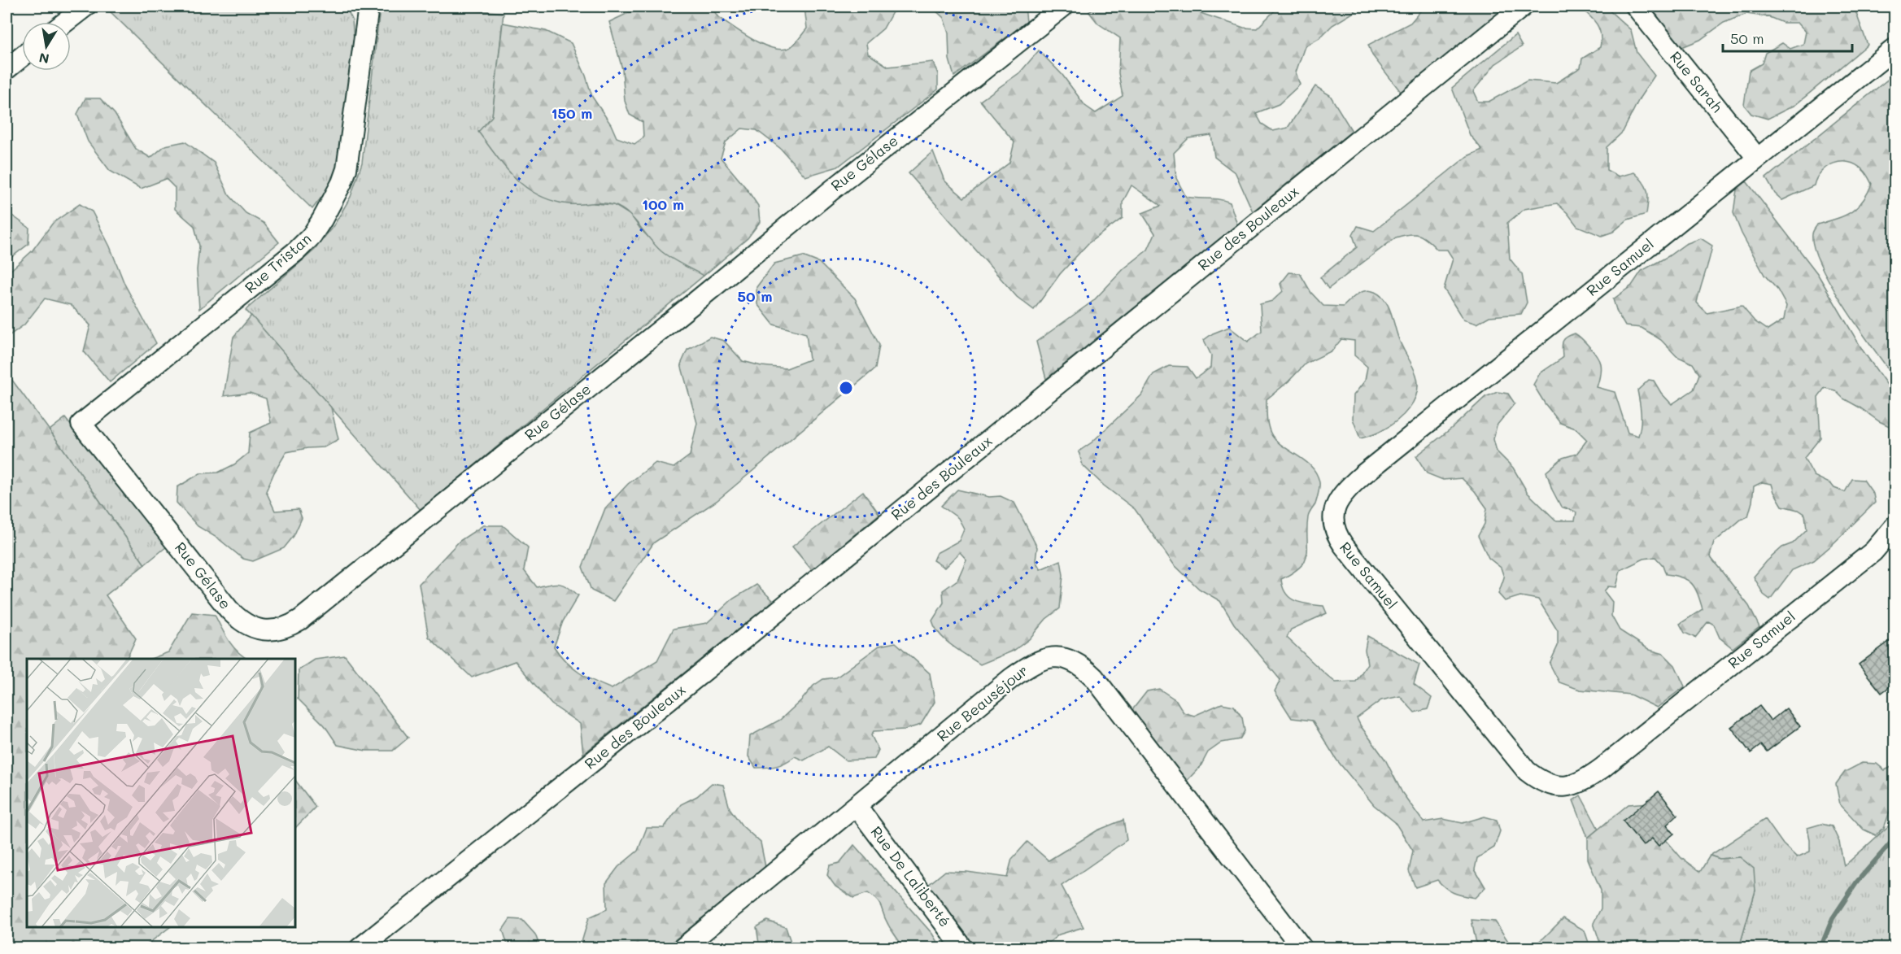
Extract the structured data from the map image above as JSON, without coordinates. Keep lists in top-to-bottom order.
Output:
{
  "streets": {
    "street": [
      "Rue Sarah",
      "Rue Gélase",
      "Rue des Bouleaux",
      "Rue Tristan",
      "Rue Samuel",
      "Rue Beauséjour",
      "Rue De Laliberté"
    ]
  },
  "crossings": [
    ["Rue Sarah", "Rue Samuel"],
    ["Rue Gélase", "Rue Tristan"],
    ["Rue Beauséjour", "Rue De Laliberté"]
  ],
  "scale_bar": "50 m",
  "north": "bottom",
  "rings": ["150 m", "100 m", "50 m"]
}
